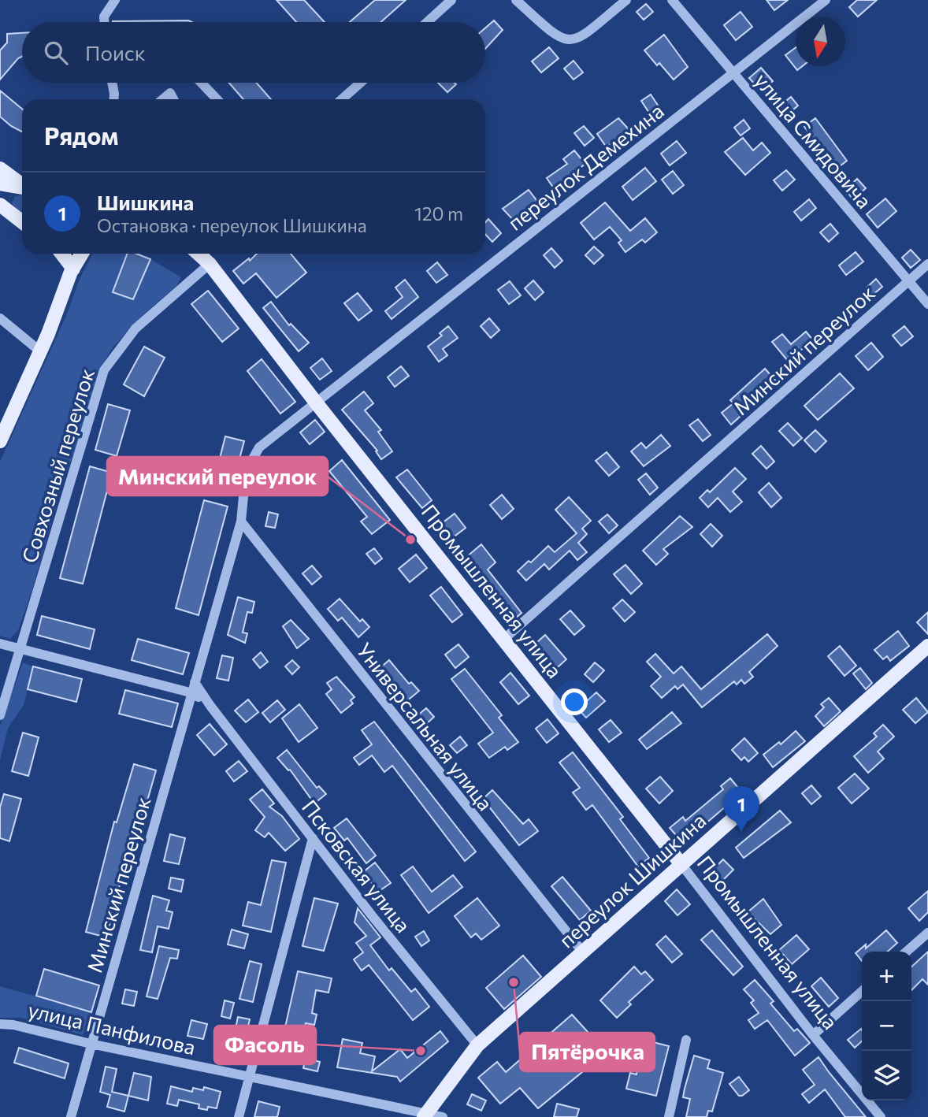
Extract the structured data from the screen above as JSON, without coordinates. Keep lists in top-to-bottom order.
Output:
{
  "streets": {
    "main road": ["Промышленная улица", "переулок Шишкина"],
    "street": [
      "улица Смидовича",
      "переулок Демехина",
      "Минский переулок",
      "Совхозный переулок",
      "Универсальная улица",
      "Псковская улица",
      "улица Панфилова"
    ]
  },
  "crossings": [
    ["улица Смидовича", "переулок Демехина"],
    ["улица Смидовича", "Минский переулок"],
    ["переулок Демехина", "Минский переулок"],
    ["переулок Демехина", "Промышленная улица"],
    ["Минский переулок", "Промышленная улица"],
    ["Минский переулок", "Универсальная улица"],
    ["Минский переулок", "Псковская улица"],
    ["Минский переулок", "улица Панфилова"],
    ["Совхозный переулок", "Промышленная улица"],
    ["Совхозный переулок", "Псковская улица"],
    ["Промышленная улица", "переулок Шишкина"],
    ["Универсальная улица", "переулок Шишкина"],
    ["Псковская улица", "переулок Шишкина"],
    ["переулок Шишкина", "улица Панфилова"]
  ],
  "places": ["Минский переулок", "Пятёрочка", "Фасоль"],
  "north": "bottom",
  "page": {
    "search": "Поиск",
    "heading": "Рядом",
    "list": [
      {
        "mark": "1",
        "name": "Шишкина",
        "note": "Остановка · переулок Шишкина",
        "value": "120 m"
      }
    ],
    "pins": "1",
    "map_buttons": ["+", "−"]
  }
}
